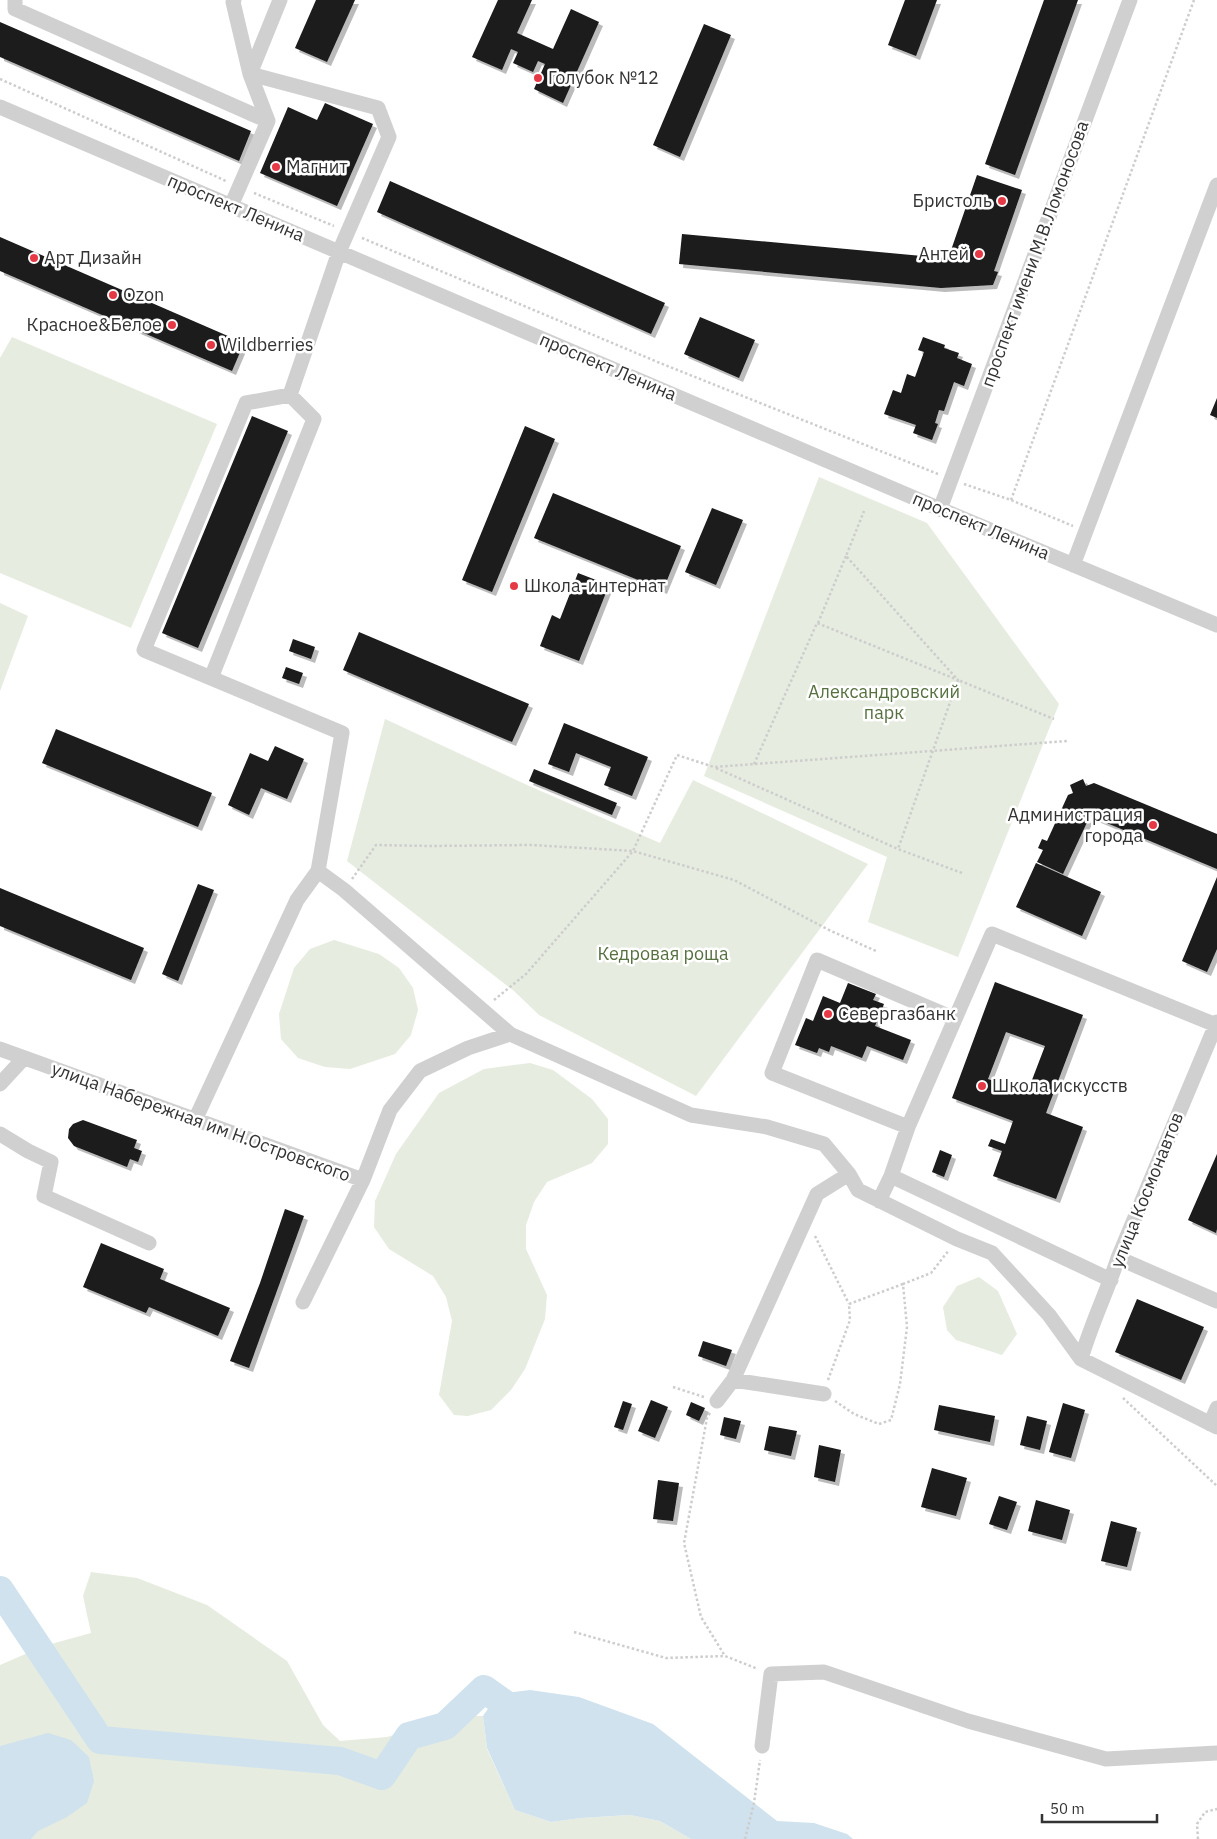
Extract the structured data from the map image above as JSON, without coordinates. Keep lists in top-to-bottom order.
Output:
{
  "streets": {
    "street": [
      "проспект Ленина",
      "проспект имени М.В.Ломоносова",
      "улица Набережная им Н.Островского",
      "улица Космонавтов"
    ]
  },
  "crossings": [
    ["проспект Ленина", "проспект имени М.В.Ломоносова"]
  ],
  "parks": ["Александровский парк", "Кедровая роща"],
  "places": [
    "Голубок №12",
    "Магнит",
    "Бристоль",
    "Антей",
    "Арт Дизайн",
    "Ozon",
    "Красное&Белое",
    "Wildberries",
    "Школа-интернат",
    "Администрация города",
    "Севергазбанк",
    "Школа искусcтв"
  ],
  "scale_bar": "50 m"
}
